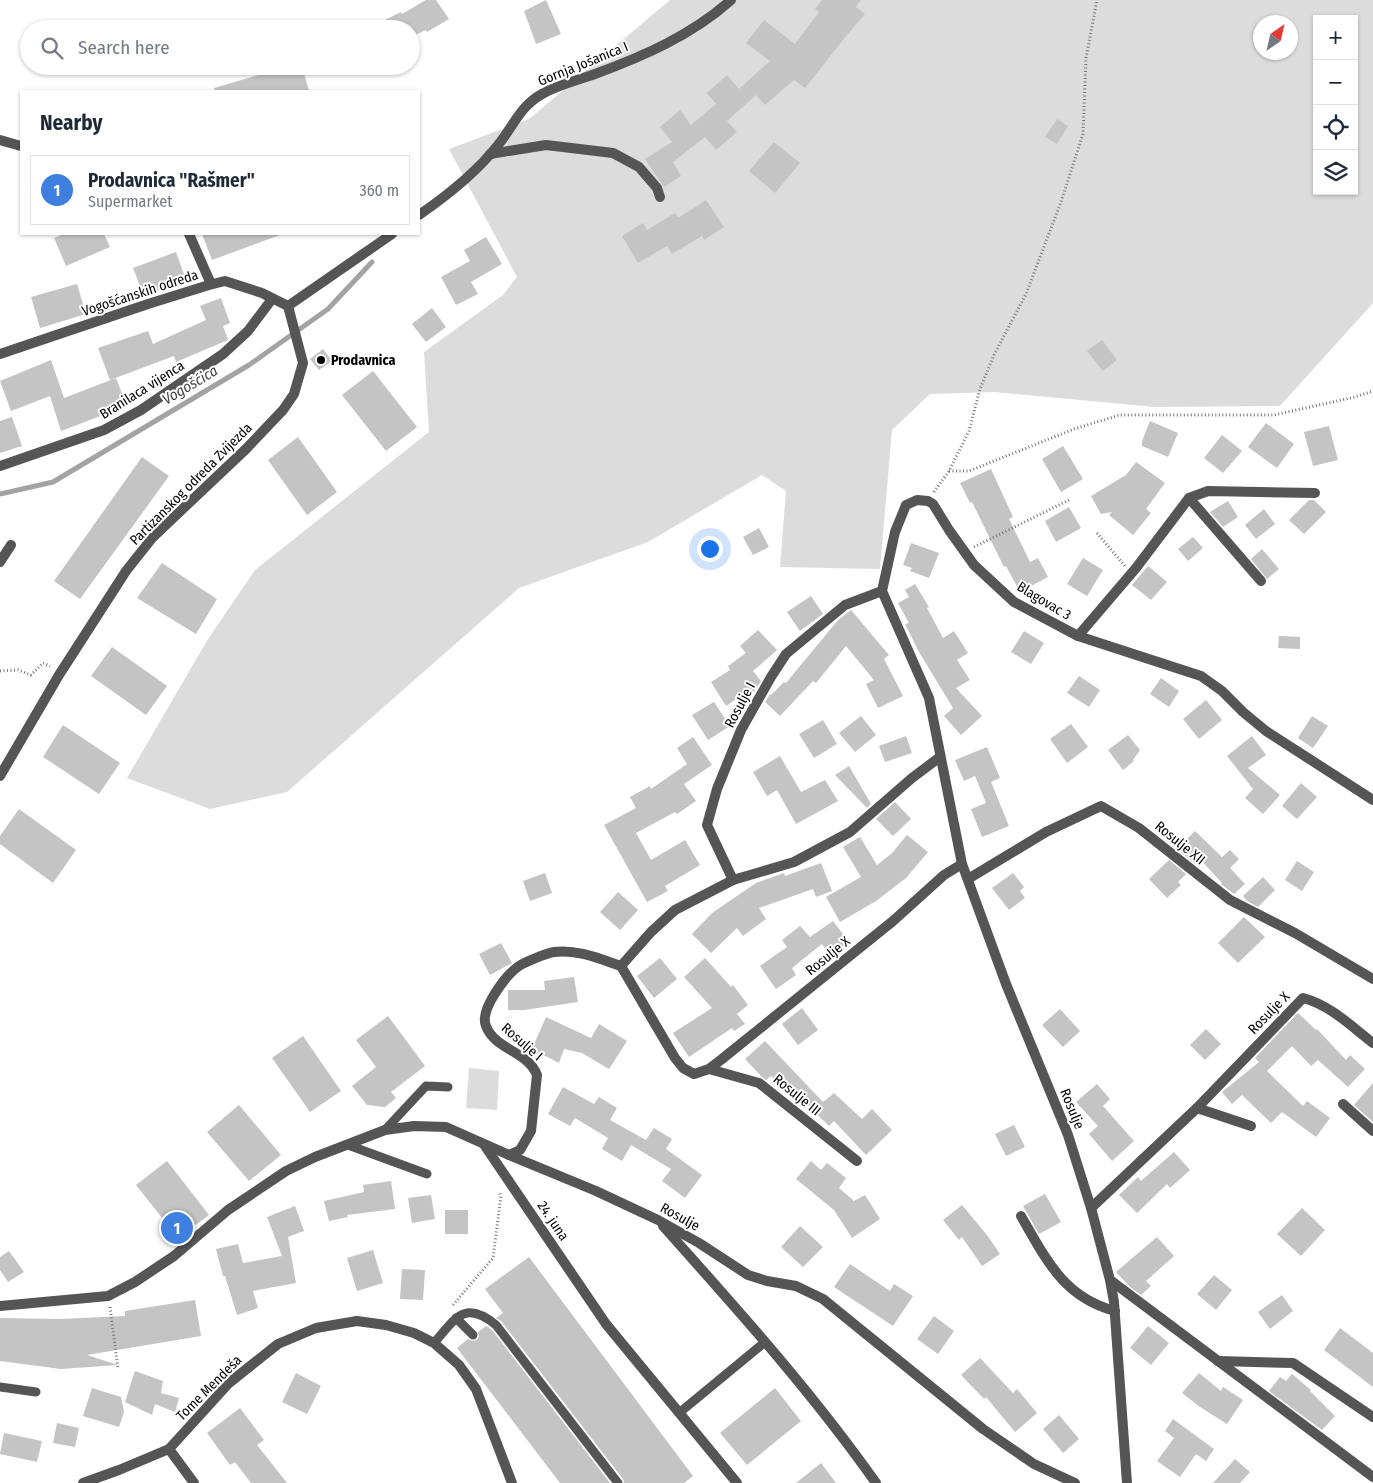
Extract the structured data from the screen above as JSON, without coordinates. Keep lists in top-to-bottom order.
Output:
{
  "streets": {
    "street": [
      "Gornja Jošanica I",
      "Vogošćanskih odreda",
      "Branilaca vijenca",
      "Partizanskog odreda Zvijezda",
      "Blagovac 3",
      "Rosulje I",
      "Rosulje XII",
      "Rosulje X",
      "Rosulje III",
      "Rosulje",
      "24. juna",
      "Tome Mendeša"
    ]
  },
  "crossings": [
    ["Vogošćanskih odreda", "Branilaca vijenca"],
    ["Vogošćanskih odreda", "Partizanskog odreda Zvijezda"],
    ["Rosulje I", "Rosulje III"],
    ["Rosulje I", "Rosulje"],
    ["Rosulje XII", "Rosulje"],
    ["Rosulje X", "Rosulje III"],
    ["Rosulje X", "Rosulje"]
  ],
  "water": ["Vogošćica"],
  "places": ["Prodavnica"],
  "north": "top right",
  "page": {
    "map_buttons": ["+", "−"],
    "search": "Search here",
    "heading": "Nearby",
    "list": [
      {
        "mark": "1",
        "name": "Prodavnica \"Rašmer\"",
        "note": "Supermarket",
        "value": "360 m"
      }
    ],
    "pins": "1"
  }
}
